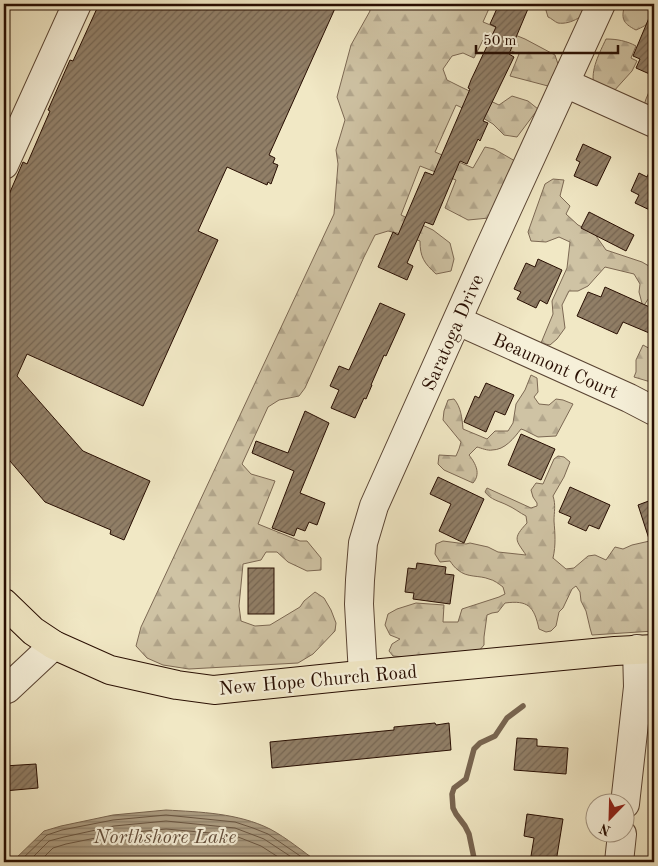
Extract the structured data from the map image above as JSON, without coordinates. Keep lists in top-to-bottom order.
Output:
{
  "streets": {
    "main road": ["New Hope Church Road"],
    "street": ["Saratoga Drive", "Beaumont Court"]
  },
  "crossings": [
    ["Saratoga Drive", "Beaumont Court"],
    ["Saratoga Drive", "New Hope Church Road"]
  ],
  "water": ["Northshore Lake"],
  "scale_bar": "50 m",
  "north": "bottom left"
}
